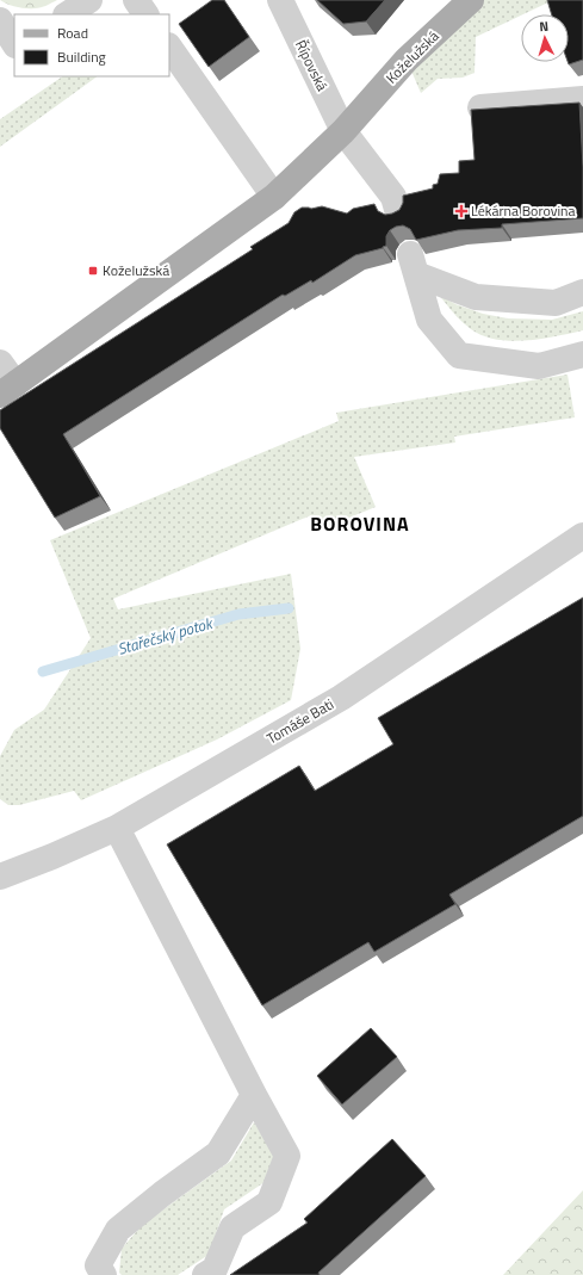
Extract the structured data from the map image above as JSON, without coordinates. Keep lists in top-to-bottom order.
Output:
{
  "streets": {
    "main road": ["Koželužská"],
    "street": ["Řípovská", "Tomáše Bati"]
  },
  "crossings": [
    ["Koželužská", "Řípovská"]
  ],
  "districts": ["BOROVINA"],
  "water": ["Stařečský potok"],
  "places": {
    "health": ["Lékárna Borovina"],
    "transit": ["Koželužská"]
  },
  "legend": ["Road", "Building"],
  "north": "top"
}
